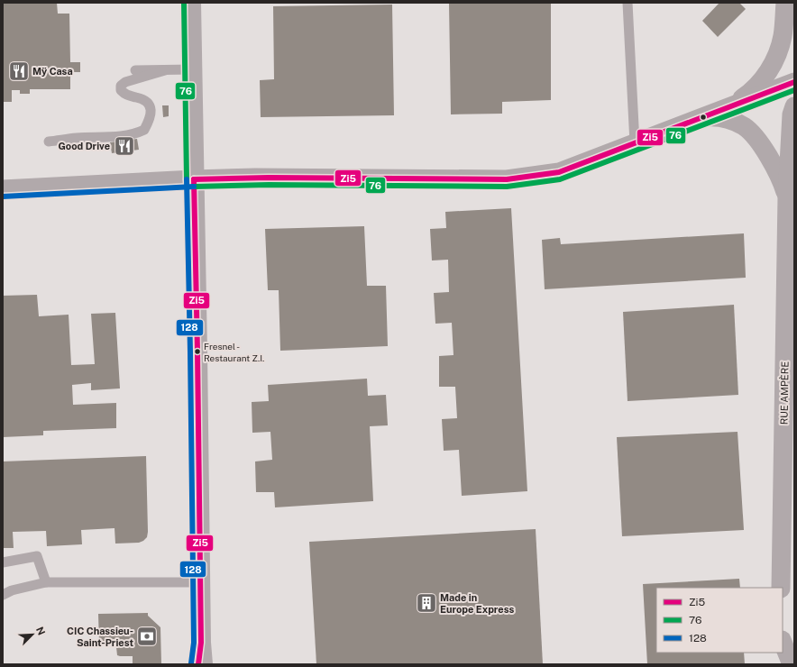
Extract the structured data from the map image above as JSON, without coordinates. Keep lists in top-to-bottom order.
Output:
{
  "streets": {
    "street": ["RUE AMPÈRE"]
  },
  "places": {
    "restaurant": ["Mÿ Casa", "Good Drive"],
    "other": ["Fresnel - Restaurant Z.I."],
    "building": ["Made in Europe Express"],
    "bank": ["CIC Chassieu- Saint-Priest"]
  },
  "lines": ["transit line 76", "transit line Zi5", "transit line 128"],
  "legend": ["Zi5", "76", "128"],
  "north": "top right"
}
